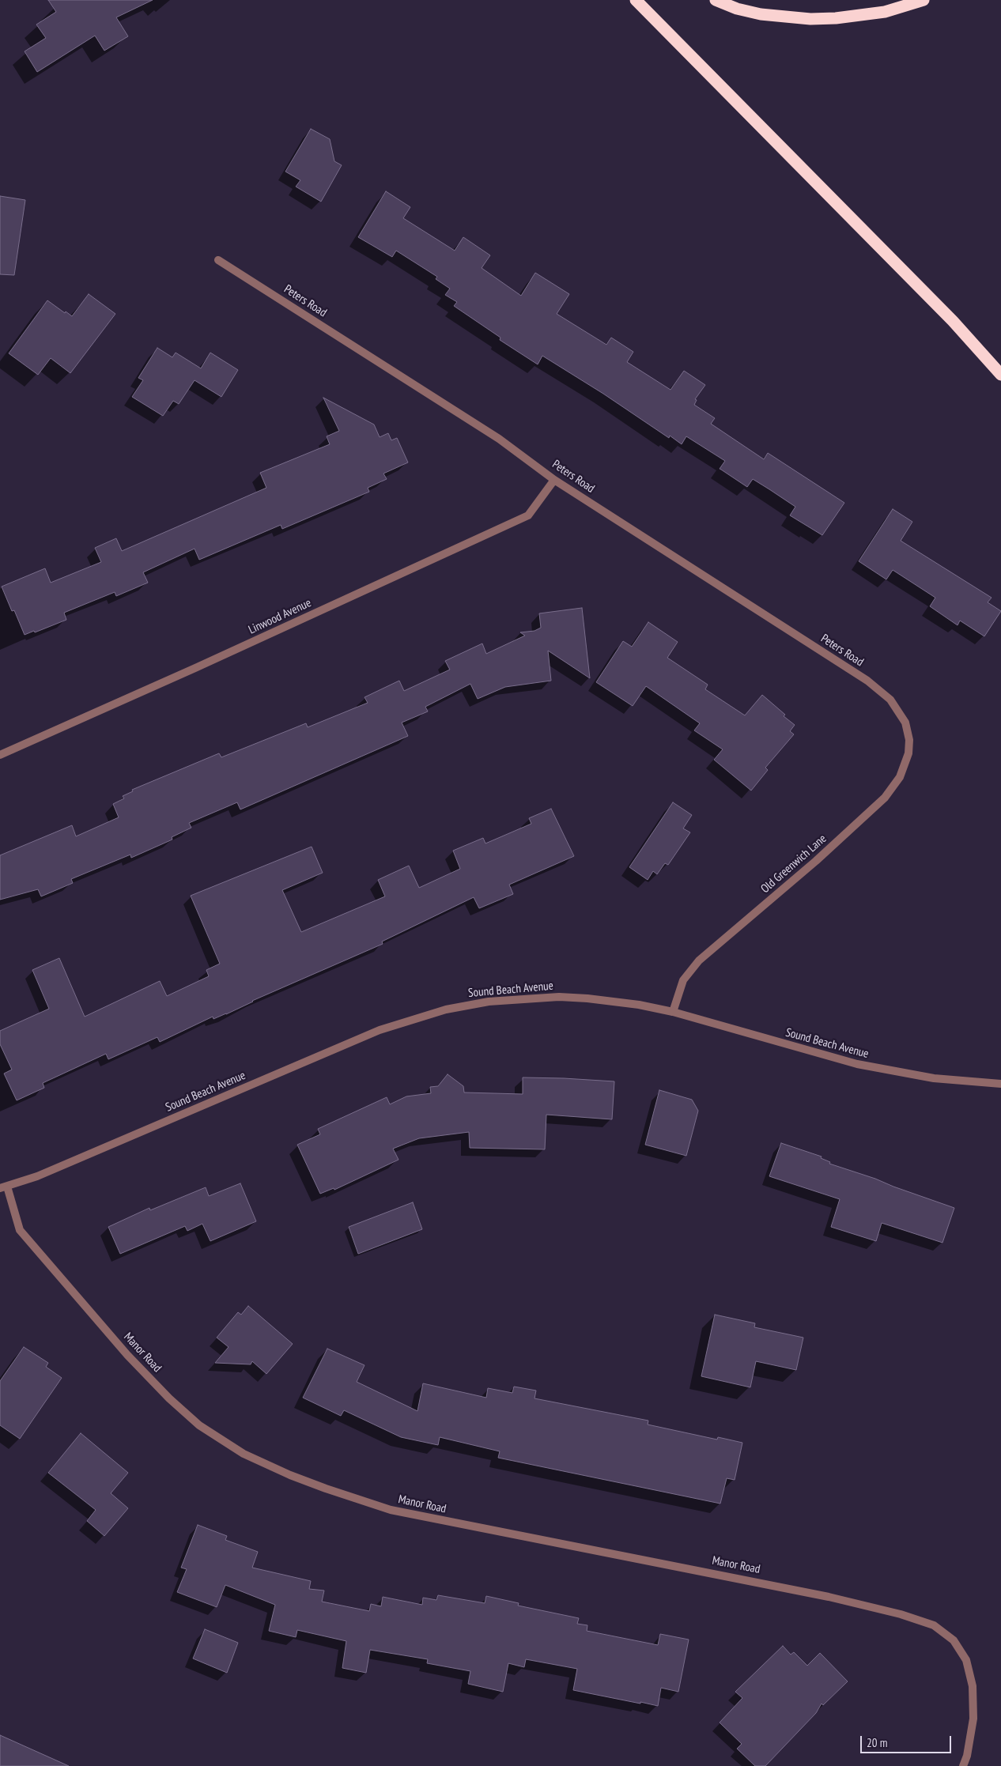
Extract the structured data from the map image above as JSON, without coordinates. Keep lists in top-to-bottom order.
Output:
{
  "streets": {
    "street": [
      "Peters Road",
      "Linwood Avenue",
      "Old Greenwich Lane",
      "Sound Beach Avenue",
      "Manor Road"
    ]
  },
  "crossings": [
    ["Peters Road", "Linwood Avenue"],
    ["Peters Road", "Old Greenwich Lane"],
    ["Old Greenwich Lane", "Sound Beach Avenue"],
    ["Sound Beach Avenue", "Manor Road"]
  ],
  "scale_bar": "20 m"
}
